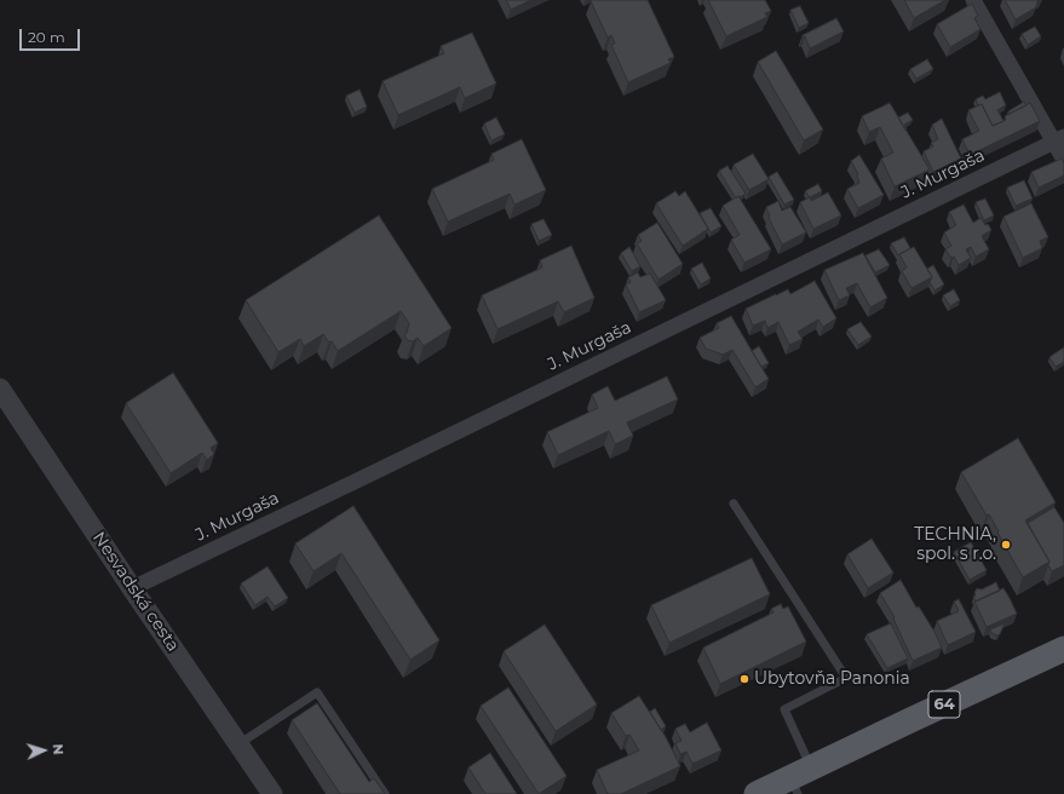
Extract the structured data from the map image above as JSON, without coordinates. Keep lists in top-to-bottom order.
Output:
{
  "streets": {
    "main road": ["64"],
    "street": ["J. Murgaša", "Nesvadská cesta"]
  },
  "crossings": [
    ["J. Murgaša", "Nesvadská cesta"]
  ],
  "places": ["TECHNIA, spol. s r.o.", "Ubytovňa Panonia"],
  "scale_bar": "20 m",
  "north": "right"
}
